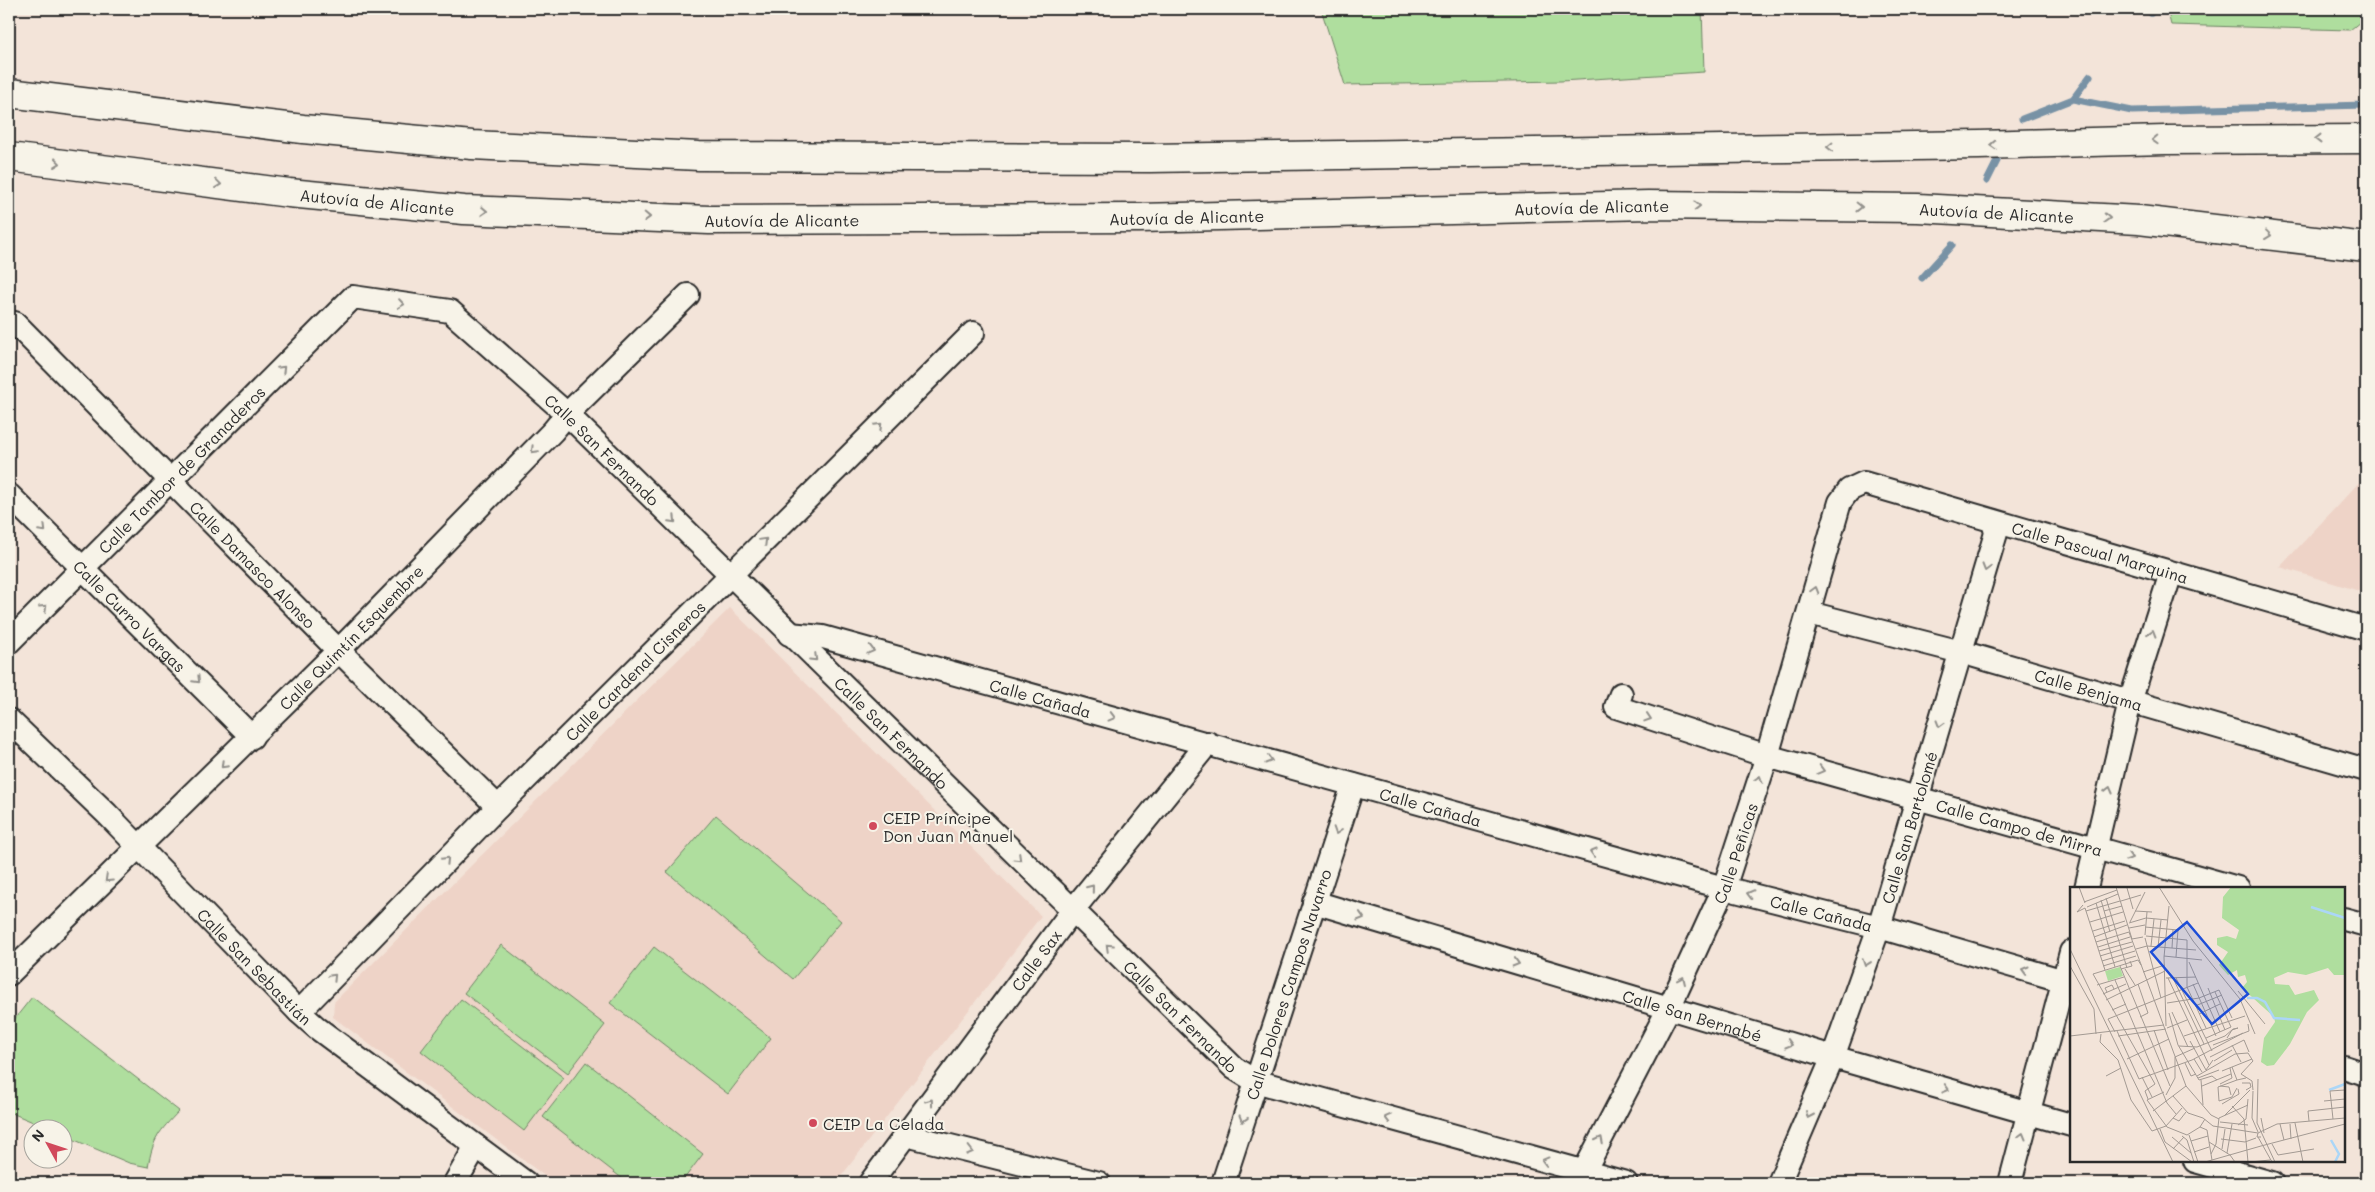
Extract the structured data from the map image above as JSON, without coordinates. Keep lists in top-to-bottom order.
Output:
{
  "streets": {
    "highway": ["Autovía de Alicante"],
    "street": [
      "Calle San Fernando",
      "Calle Tambor de Granaderos",
      "Calle Pascual Marquina",
      "Calle Damasco Alonso",
      "Calle Curro Vargas",
      "Calle Quimtín Esquembre",
      "Calle Cardenal Cisneros",
      "Calle Benjama",
      "Calle Cañada",
      "Calle Campo de Mirra",
      "Calle San Bartolomé",
      "Calle Peñicas",
      "Calle Sax",
      "Calle San Sebastián",
      "Calle Dolores Campos Navarro",
      "Calle San Bernabé"
    ]
  },
  "crossings": [
    ["Calle San Fernando", "Calle Tambor de Granaderos"],
    ["Calle San Fernando", "Calle Quimtín Esquembre"],
    ["Calle San Fernando", "Calle Cardenal Cisneros"],
    ["Calle San Fernando", "Calle Cañada"],
    ["Calle San Fernando", "Calle Peñicas"],
    ["Calle San Fernando", "Calle Sax"],
    ["Calle San Fernando", "Calle Dolores Campos Navarro"],
    ["Calle Tambor de Granaderos", "Calle Damasco Alonso"],
    ["Calle Tambor de Granaderos", "Calle Curro Vargas"],
    ["Calle Pascual Marquina", "Calle San Bartolomé"],
    ["Calle Pascual Marquina", "Calle Peñicas"],
    ["Calle Damasco Alonso", "Calle Quimtín Esquembre"],
    ["Calle Damasco Alonso", "Calle Cardenal Cisneros"],
    ["Calle Curro Vargas", "Calle Quimtín Esquembre"],
    ["Calle Quimtín Esquembre", "Calle San Sebastián"],
    ["Calle Cardenal Cisneros", "Calle San Sebastián"],
    ["Calle Benjama", "Calle San Bartolomé"],
    ["Calle Benjama", "Calle Peñicas"],
    ["Calle Cañada", "Calle San Bartolomé"],
    ["Calle Cañada", "Calle Peñicas"],
    ["Calle Cañada", "Calle Sax"],
    ["Calle Cañada", "Calle Dolores Campos Navarro"],
    ["Calle Campo de Mirra", "Calle San Bartolomé"],
    ["Calle Campo de Mirra", "Calle Peñicas"],
    ["Calle San Bartolomé", "Calle San Bernabé"],
    ["Calle Peñicas", "Calle San Bernabé"],
    ["Calle Dolores Campos Navarro", "Calle San Bernabé"]
  ],
  "one_way": [
    "Calle Tambor de Granaderos",
    "Calle Curro Vargas",
    "Calle Quimtín Esquembre",
    "Calle Cardenal Cisneros",
    "Calle Campo de Mirra",
    "Calle Peñicas",
    "Calle Sax",
    "Calle Dolores Campos Navarro",
    "Calle San Bernabé"
  ],
  "places": ["CEIP Príncipe Don Juan Manuel", "CEIP La Celada"],
  "north": "top left"
}
